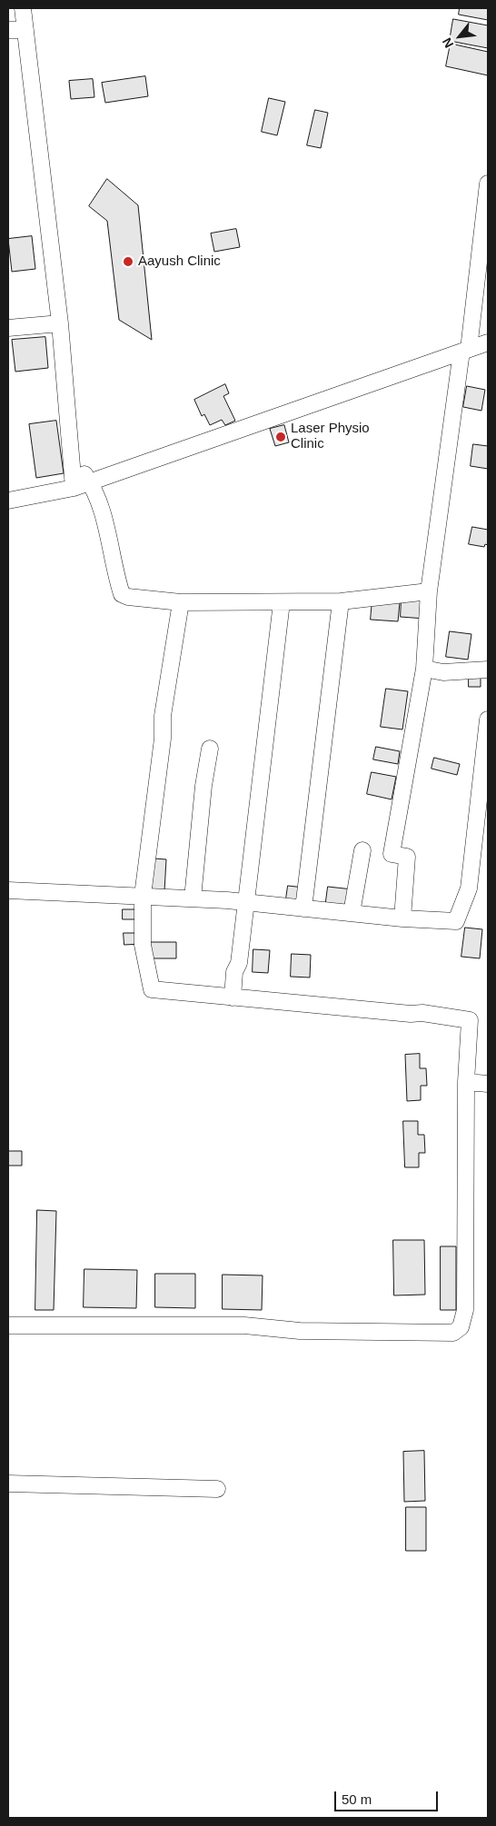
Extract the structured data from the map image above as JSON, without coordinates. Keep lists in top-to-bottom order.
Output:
{
  "places": ["Aayush Clinic", "Laser Physio Clinic"],
  "scale_bar": "50 m",
  "north": "bottom left"
}
